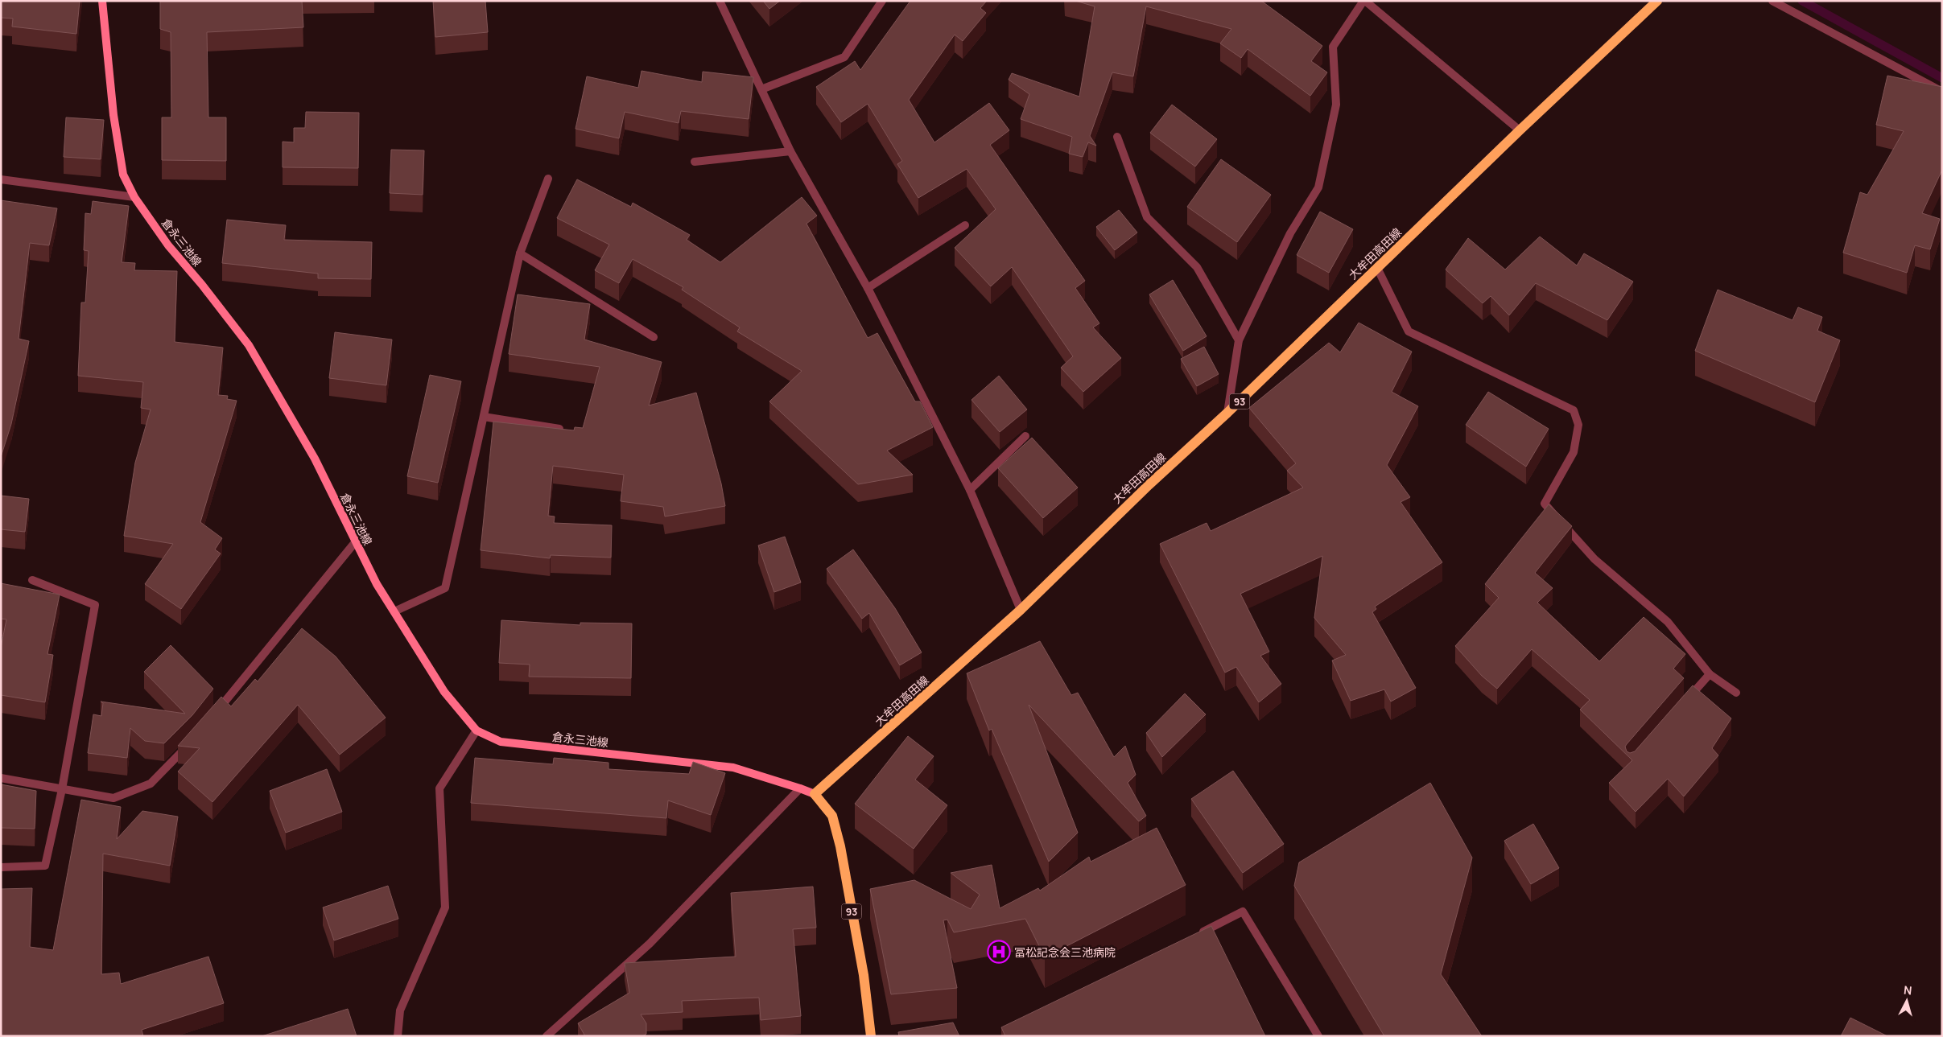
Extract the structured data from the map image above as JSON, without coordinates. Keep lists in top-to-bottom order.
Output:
{
  "streets": {
    "main road": ["倉永三池線", "大牟田高田線", "93"]
  },
  "crossings": [
    ["倉永三池線", "大牟田高田線"],
    ["倉永三池線", "93"],
    ["大牟田高田線", "93"]
  ],
  "places": {
    "hospital": ["冨松記念会三池病院"]
  },
  "north": "top"
}
